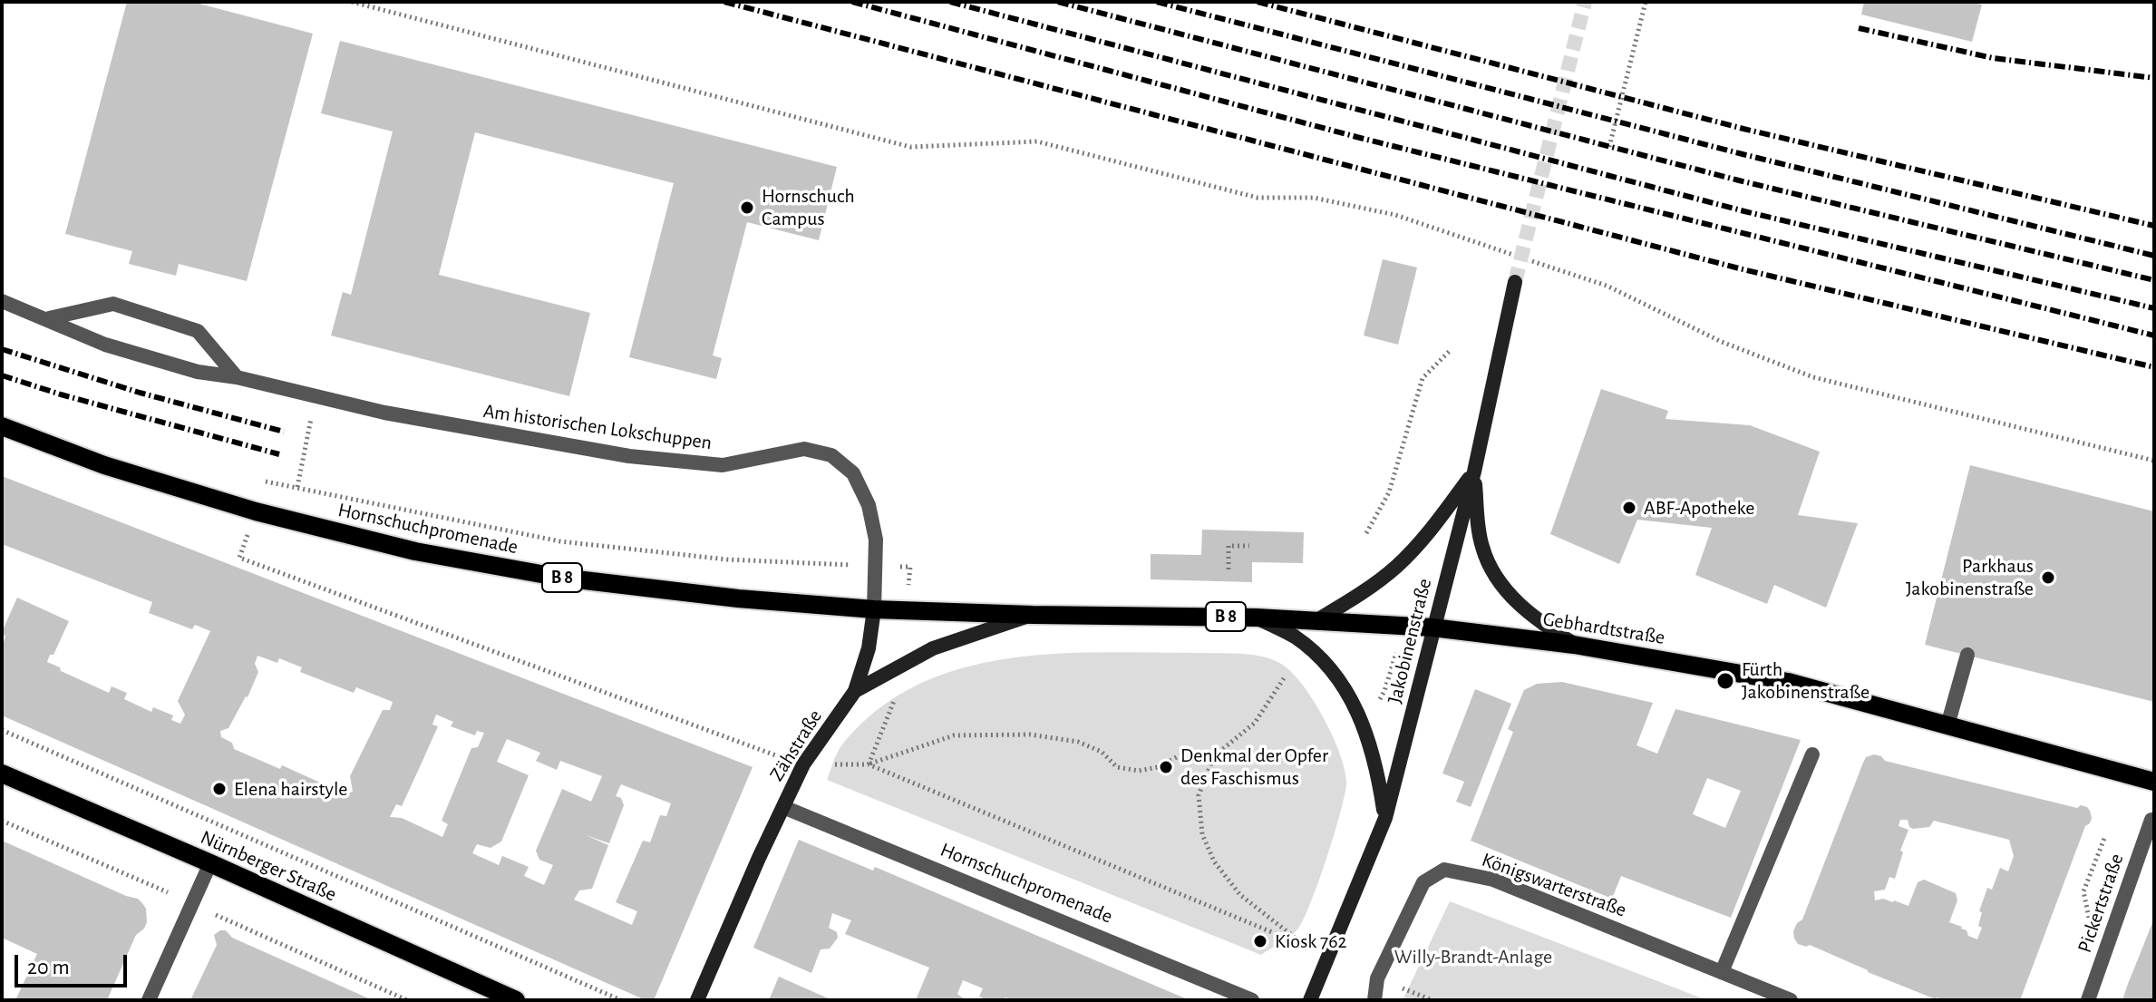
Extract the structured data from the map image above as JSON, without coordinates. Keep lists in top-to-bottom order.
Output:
{
  "streets": {
    "main road": [
      "Hornschuchpromenade",
      "B 8",
      "Gebhardtstraße",
      "Nürnberger Straße"
    ],
    "street": [
      "Am historischen Lokschuppen",
      "Jakobinenstraße",
      "Zähstraße",
      "Königswarterstraße",
      "Pickertstraße"
    ]
  },
  "crossings": [
    ["Am historischen Lokschuppen", "Hornschuchpromenade"],
    ["Hornschuchpromenade", "Gebhardtstraße"],
    ["Hornschuchpromenade", "Zähstraße"],
    ["Gebhardtstraße", "Jakobinenstraße"],
    ["Gebhardtstraße", "Zähstraße"]
  ],
  "parks": ["Willy-Brandt-Anlage"],
  "places": [
    "Hornschuch Campus",
    "ABF-Apotheke",
    "Parkhaus Jakobinenstraße",
    "Fürth Jakobinenstraße",
    "Denkmal der Opfer des Faschismus",
    "Elena hairstyle",
    "Kiosk 762"
  ],
  "scale_bar": "20 m"
}
